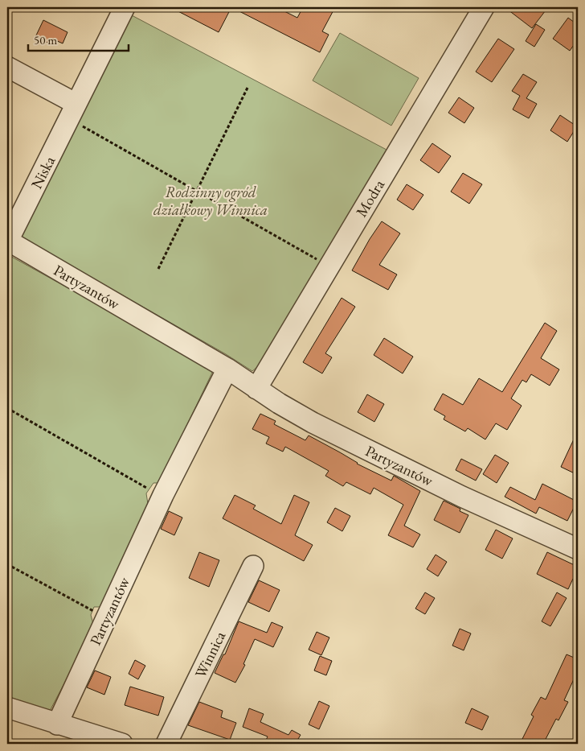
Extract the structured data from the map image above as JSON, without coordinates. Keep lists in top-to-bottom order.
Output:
{
  "streets": {
    "street": [
      "Niska",
      "Modra",
      "Partyzantów",
      "Winnica"
    ]
  },
  "crossings": [
    ["Niska", "Partyzantów"],
    ["Modra", "Partyzantów"]
  ],
  "parks": ["Rodzinny ogród działkowy Winnica"],
  "scale_bar": "50 m"
}
